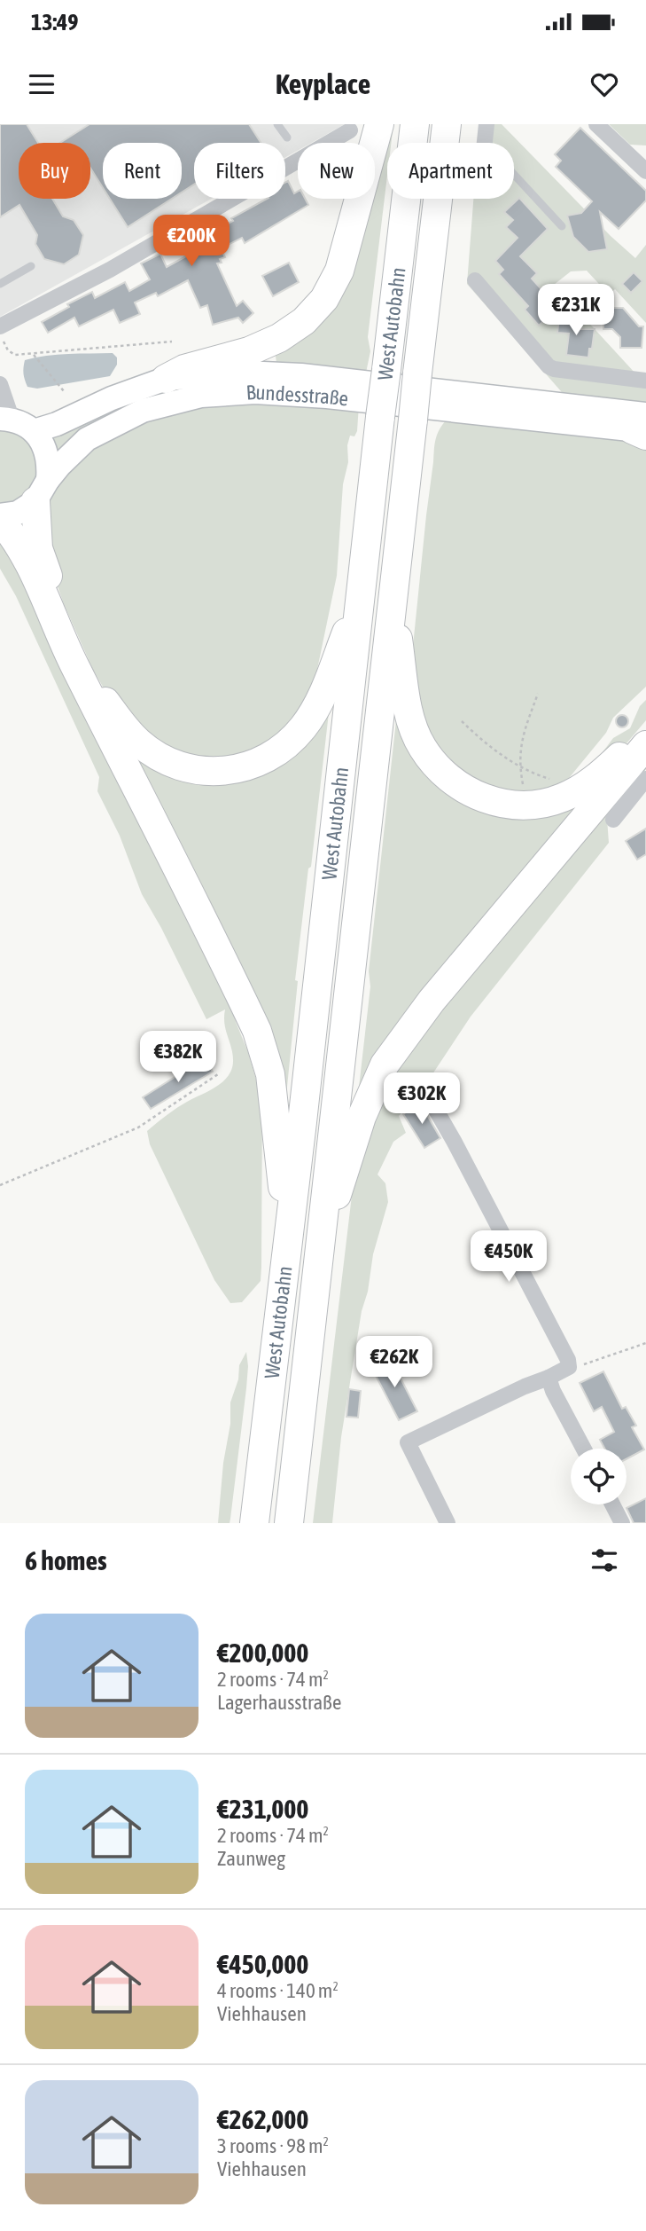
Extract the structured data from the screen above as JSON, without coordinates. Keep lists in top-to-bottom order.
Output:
{
  "streets": {
    "highway": ["West Autobahn"],
    "main road": ["Bundesstraße"]
  },
  "page": {
    "status": "13:49",
    "header": "Keyplace",
    "chip": [
      "Buy",
      "Rent",
      "Filters",
      "New",
      "Apartment"
    ],
    "price": [
      "€200K",
      "€231K",
      "€382K",
      "€302K",
      "€450K",
      "€262K"
    ],
    "heading": "6 homes",
    "list": [
      {
        "name": "€200,000",
        "note": "2 rooms · 74 m² · Lagerhausstraße"
      },
      {
        "name": "€231,000",
        "note": "2 rooms · 74 m² · Zaunweg"
      },
      {
        "name": "€450,000",
        "note": "4 rooms · 140 m² · Viehhausen"
      },
      {
        "name": "€262,000",
        "note": "3 rooms · 98 m² · Viehhausen"
      }
    ]
  }
}
